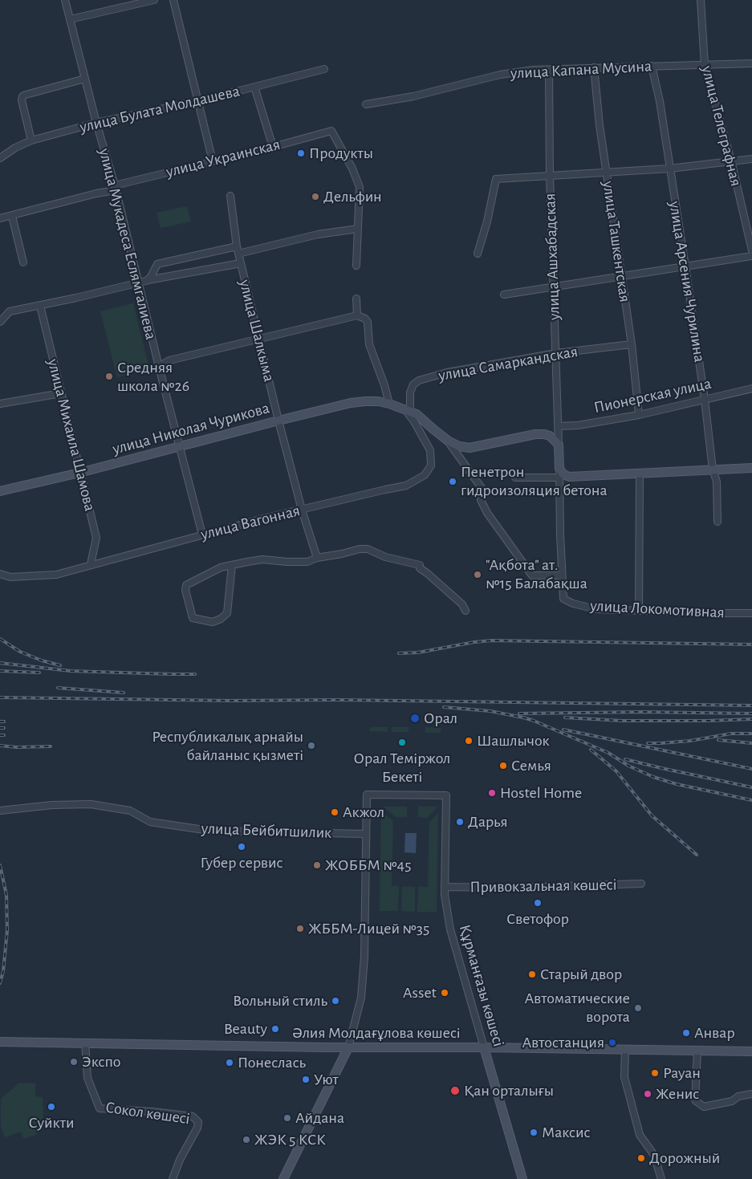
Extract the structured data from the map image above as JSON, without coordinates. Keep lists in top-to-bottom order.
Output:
{
  "streets": {
    "street": [
      "улица Капана Мусина",
      "улица Булата Молдашева",
      "улица Телеграфная",
      "улица Украинская",
      "улица Ташкентская",
      "улица Мукадеса Еслямгалиева",
      "улица Ашхабадская",
      "улица Арсения Чурилина",
      "улица Шалкыма",
      "улица Самаркандская",
      "Пионерская улица",
      "улица Николая Чурикова",
      "улица Михаила Шамова",
      "улица Вагонная",
      "улица Локомотивная",
      "улица Бейбитшилик",
      "Привокзальная көшесі",
      "Құрманғазы көшесі",
      "Әлия Молдағұлова көшесі",
      "Сокол көшесі"
    ]
  },
  "crossings": [
    ["улица Капана Мусина", "улица Телеграфная"],
    ["улица Капана Мусина", "улица Ташкентская"],
    ["улица Капана Мусина", "улица Ашхабадская"],
    ["улица Капана Мусина", "улица Арсения Чурилина"],
    ["улица Булата Молдашева", "улица Мукадеса Еслямгалиева"],
    ["улица Украинская", "улица Мукадеса Еслямгалиева"],
    ["улица Ташкентская", "улица Самаркандская"],
    ["улица Ташкентская", "Пионерская улица"],
    ["улица Мукадеса Еслямгалиева", "улица Николая Чурикова"],
    ["улица Мукадеса Еслямгалиева", "улица Вагонная"],
    ["улица Ашхабадская", "улица Самаркандская"],
    ["улица Ашхабадская", "Пионерская улица"],
    ["улица Ашхабадская", "улица Николая Чурикова"],
    ["улица Арсения Чурилина", "Пионерская улица"],
    ["улица Шалкыма", "улица Николая Чурикова"],
    ["улица Шалкыма", "улица Вагонная"],
    ["улица Самаркандская", "улица Николая Чурикова"],
    ["улица Самаркандская", "улица Вагонная"],
    ["улица Николая Чурикова", "улица Михаила Шамова"],
    ["улица Николая Чурикова", "улица Вагонная"],
    ["улица Михаила Шамова", "улица Вагонная"],
    ["улица Бейбитшилик", "Құрманғазы көшесі"],
    ["Привокзальная көшесі", "Құрманғазы көшесі"],
    ["Құрманғазы көшесі", "Әлия Молдағұлова көшесі"],
    ["Әлия Молдағұлова көшесі", "Сокол көшесі"]
  ],
  "places": [
    "Продукты",
    "Дельфин",
    "Средняя школа №26",
    "Пенетрон гидроизоляция бетона",
    "\"Ақбота\" ат. №15 Балабақша",
    "Орал",
    "Шашлычок",
    "Орал Теміржол Бекеті",
    "Республикалық арнайы байланыс қызметі",
    "Семья",
    "Hostel Home",
    "Акжол",
    "Дарья",
    "Губер сервис",
    "ЖОББМ №45",
    "Светофор",
    "ЖББМ-Лицей №35",
    "Старый двор",
    "Asset",
    "Вольный стиль",
    "Автоматические ворота",
    "Beauty",
    "Анвар",
    "Автостанция",
    "Экспо",
    "Понеслась",
    "Рауан",
    "Уют",
    "Қан орталығы",
    "Женис",
    "Суйкти",
    "Айдана",
    "Максис",
    "ЖЭК 5 КСК",
    "Дорожный"
  ]
}
